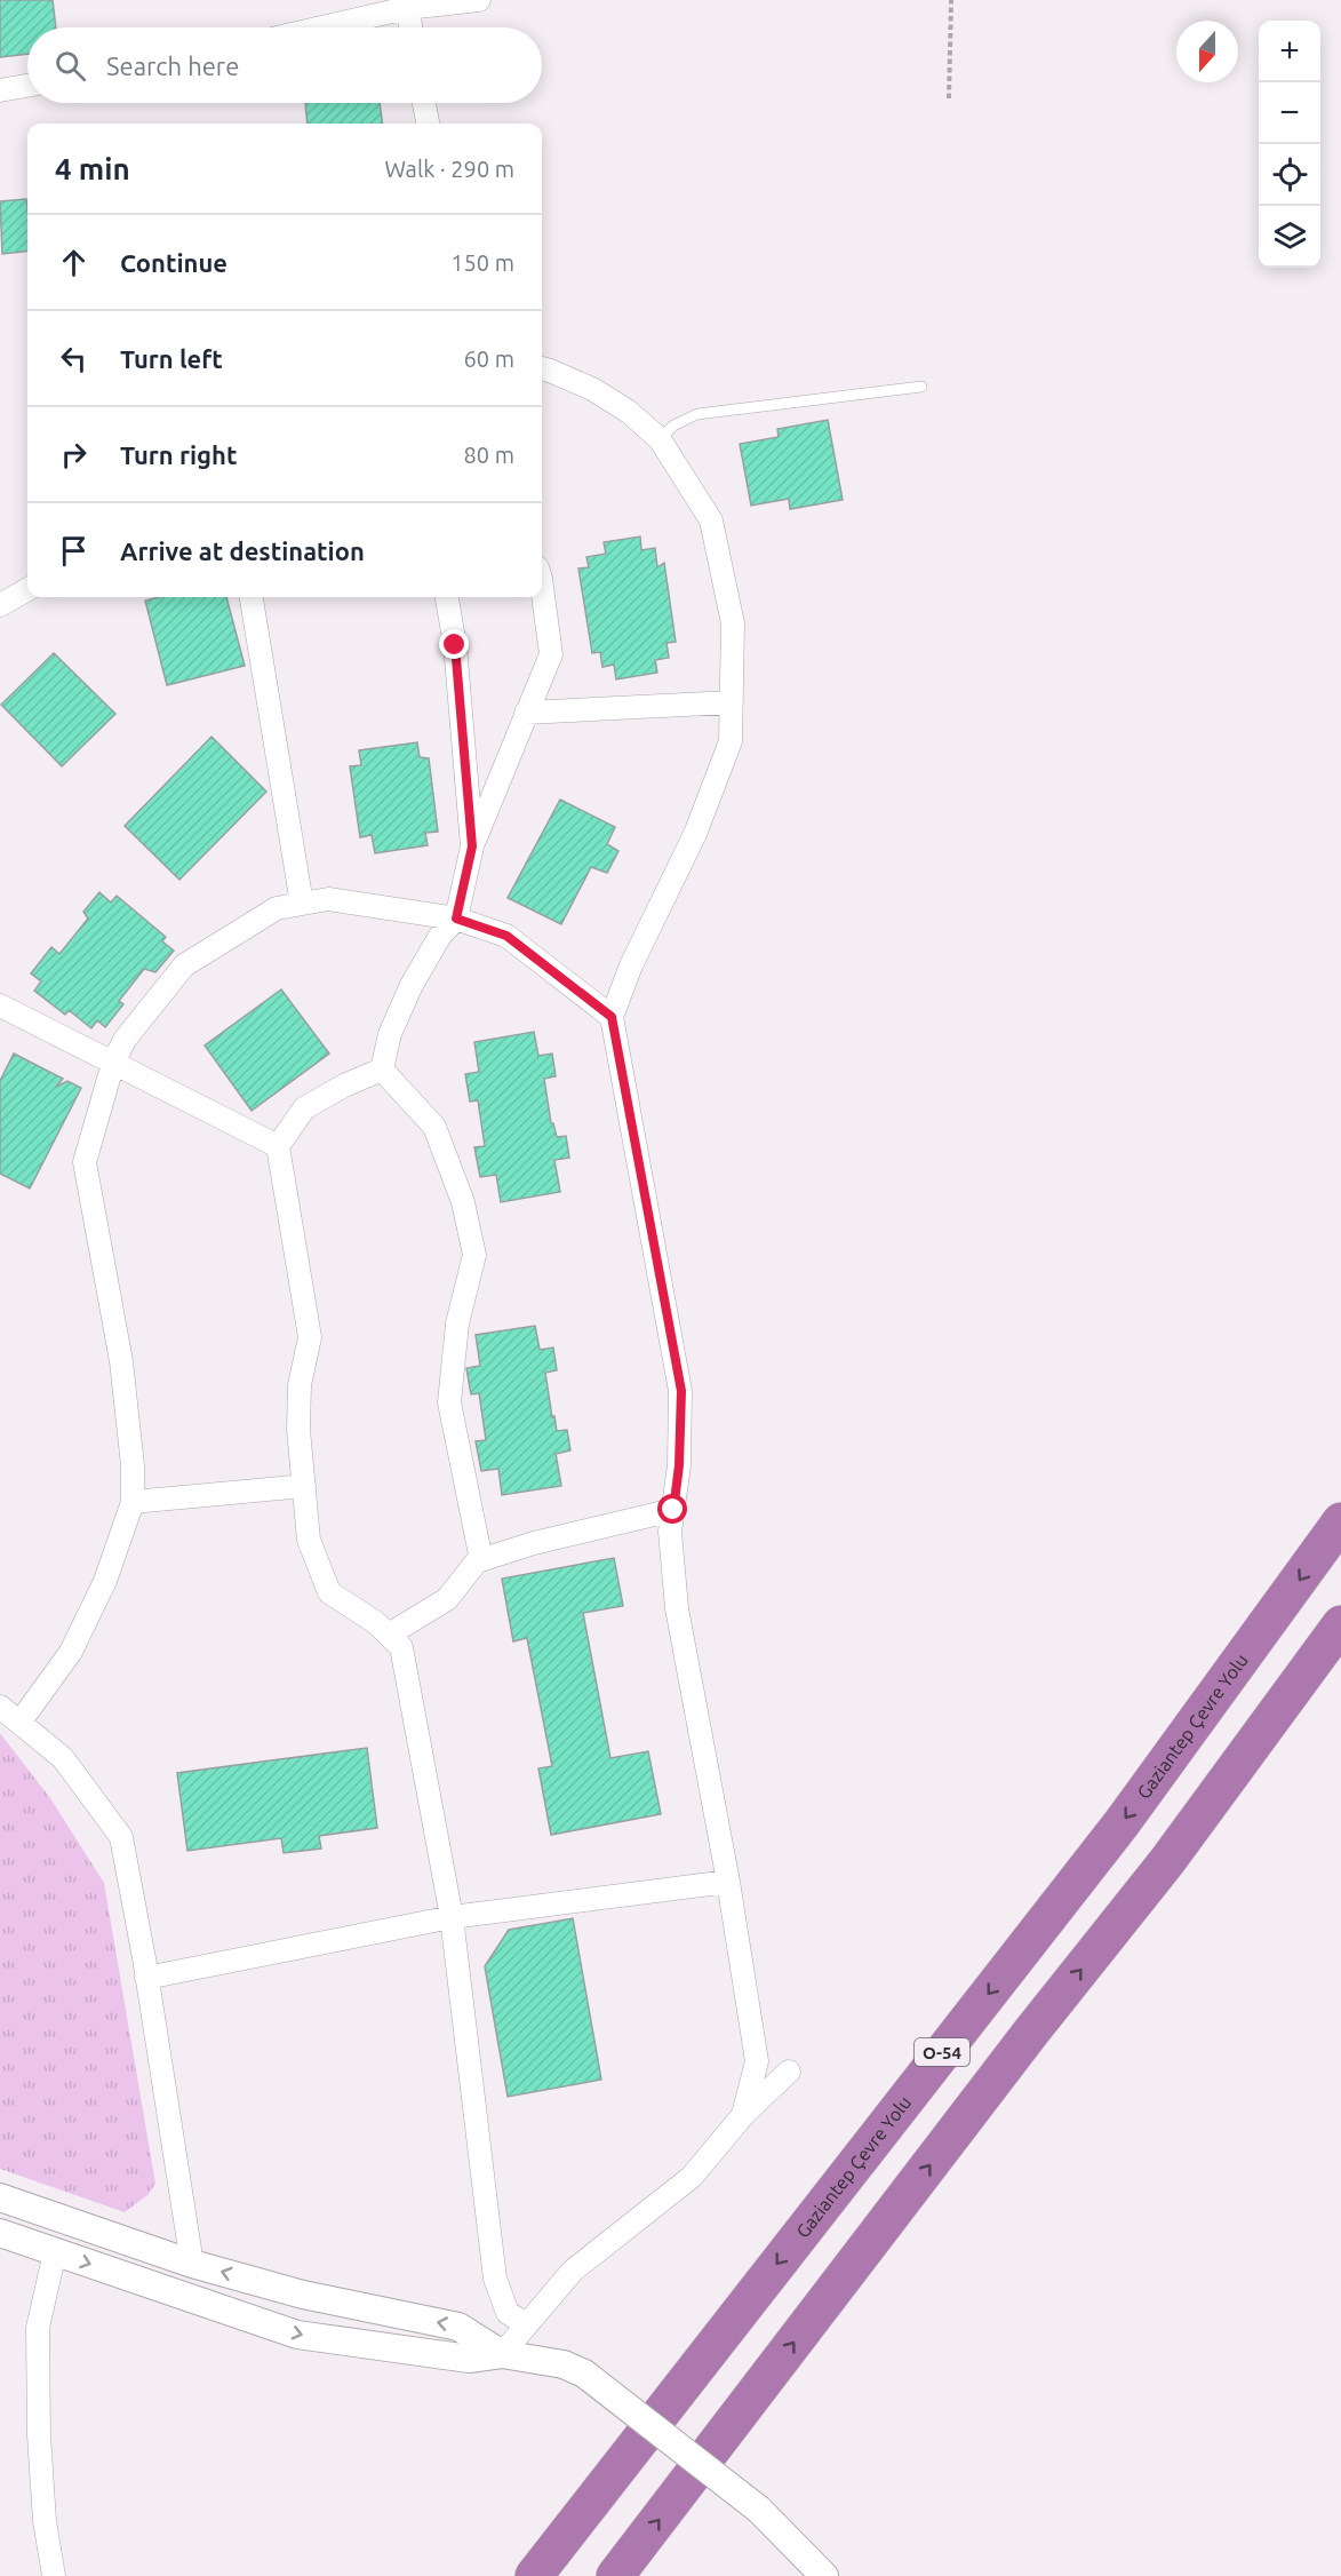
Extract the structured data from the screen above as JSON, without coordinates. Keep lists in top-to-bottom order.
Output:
{
  "streets": {
    "highway": ["Gaziantep Çevre Yolu", "O-54"]
  },
  "north": "bottom",
  "page": {
    "map_buttons": ["+", "−"],
    "search": "Search here",
    "heading": ["4 min", "Walk · 290 m"],
    "list": [
      ["Continue", "150 m"],
      ["Turn left", "60 m"],
      ["Turn right", "80 m"],
      "Arrive at destination"
    ]
  }
}
